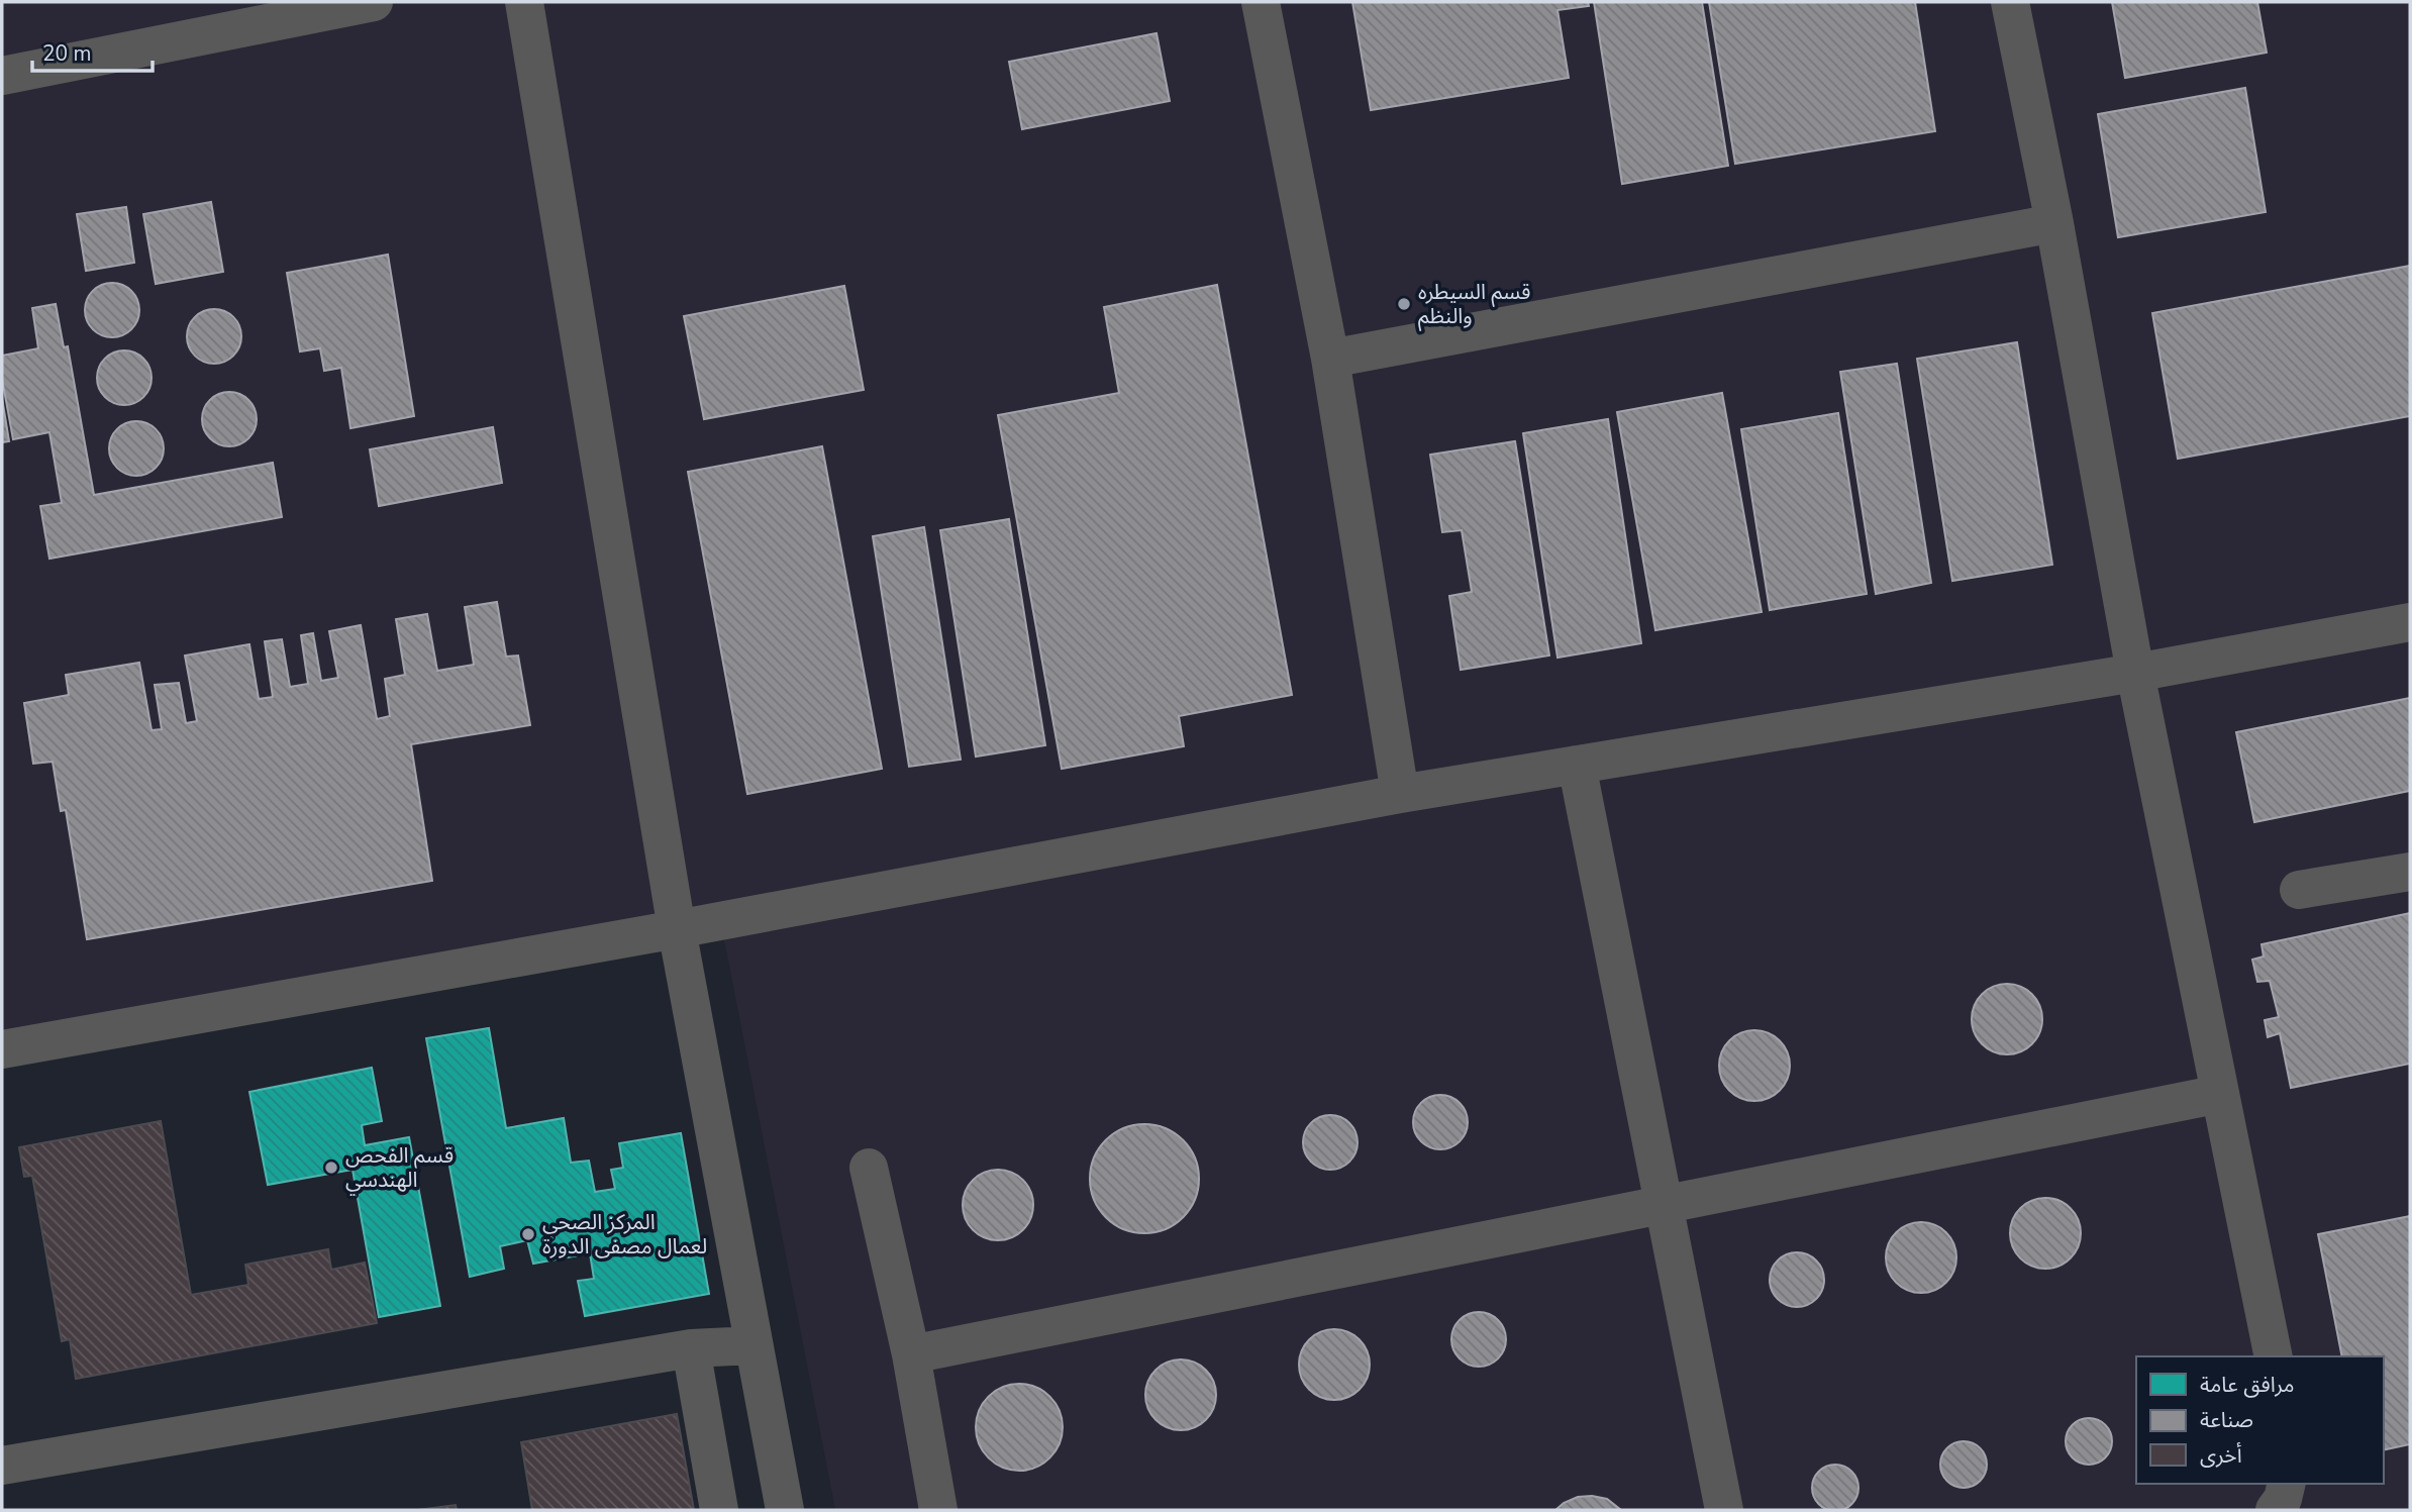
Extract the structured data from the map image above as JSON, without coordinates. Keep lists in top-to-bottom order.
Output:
{
  "places": ["قسم السيطره والنظم", "قسم الفحص الهندسي", "المركز الصحي لعمال مصفى الدورة"],
  "legend": ["مرافق عامة", "صناعة", "أخرى"],
  "scale_bar": "20 m"
}
